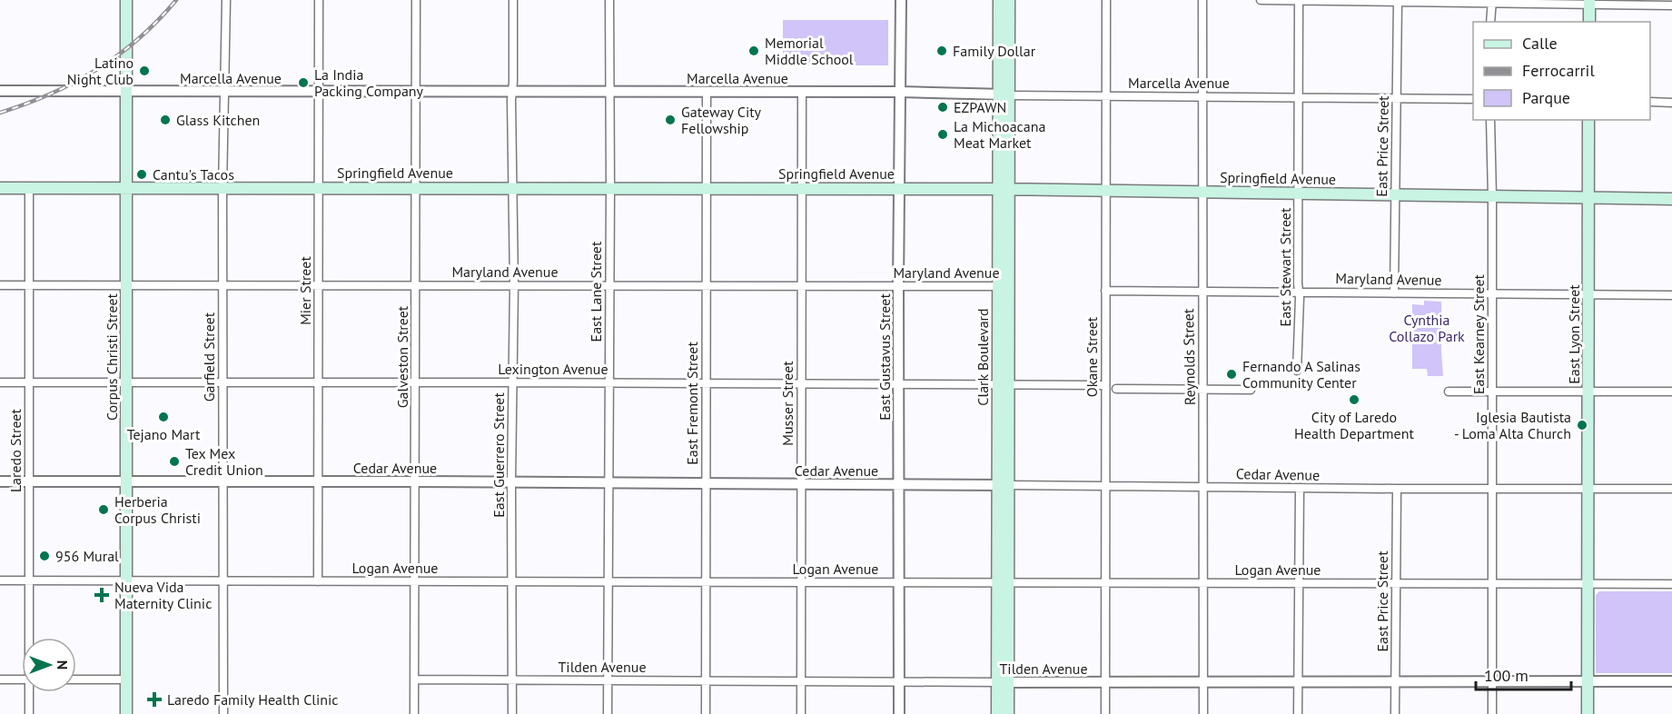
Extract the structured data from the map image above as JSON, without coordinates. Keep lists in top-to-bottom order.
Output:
{
  "streets": {
    "main road": [
      "Springfield Avenue",
      "East Lyon Street",
      "Corpus Christi Street",
      "Clark Boulevard"
    ],
    "street": [
      "Marcella Avenue",
      "East Price Street",
      "East Stewart Street",
      "Maryland Avenue",
      "Mier Street",
      "East Lane Street",
      "East Kearney Street",
      "Garfield Street",
      "Galveston Street",
      "East Gustavus Street",
      "Okane Street",
      "Reynolds Street",
      "Lexington Avenue",
      "East Fremont Street",
      "Musser Street",
      "Laredo Street",
      "East Guerrero Street",
      "Cedar Avenue",
      "Logan Avenue",
      "Tilden Avenue"
    ]
  },
  "crossings": [
    ["Marcella Avenue", "East Price Street"],
    ["Marcella Avenue", "East Stewart Street"],
    ["Marcella Avenue", "Mier Street"],
    ["Marcella Avenue", "East Lane Street"],
    ["Marcella Avenue", "Corpus Christi Street"],
    ["Marcella Avenue", "Garfield Street"],
    ["Marcella Avenue", "Galveston Street"],
    ["Marcella Avenue", "East Gustavus Street"],
    ["Marcella Avenue", "Clark Boulevard"],
    ["Marcella Avenue", "Okane Street"],
    ["Marcella Avenue", "Reynolds Street"],
    ["Marcella Avenue", "East Fremont Street"],
    ["Marcella Avenue", "Musser Street"],
    ["Marcella Avenue", "East Guerrero Street"],
    ["East Price Street", "Springfield Avenue"],
    ["East Price Street", "Maryland Avenue"],
    ["East Price Street", "Cedar Avenue"],
    ["East Price Street", "Logan Avenue"],
    ["East Price Street", "Tilden Avenue"],
    ["Springfield Avenue", "East Stewart Street"],
    ["Springfield Avenue", "Mier Street"],
    ["Springfield Avenue", "East Lane Street"],
    ["Springfield Avenue", "East Kearney Street"],
    ["Springfield Avenue", "East Lyon Street"],
    ["Springfield Avenue", "Corpus Christi Street"],
    ["Springfield Avenue", "Garfield Street"],
    ["Springfield Avenue", "Galveston Street"],
    ["Springfield Avenue", "East Gustavus Street"],
    ["Springfield Avenue", "Clark Boulevard"],
    ["Springfield Avenue", "Okane Street"],
    ["Springfield Avenue", "Reynolds Street"],
    ["Springfield Avenue", "East Fremont Street"],
    ["Springfield Avenue", "Musser Street"],
    ["Springfield Avenue", "Laredo Street"],
    ["Springfield Avenue", "East Guerrero Street"],
    ["East Stewart Street", "Maryland Avenue"],
    ["Maryland Avenue", "Mier Street"],
    ["Maryland Avenue", "East Lane Street"],
    ["Maryland Avenue", "East Kearney Street"],
    ["Maryland Avenue", "East Lyon Street"],
    ["Maryland Avenue", "Corpus Christi Street"],
    ["Maryland Avenue", "Garfield Street"],
    ["Maryland Avenue", "Galveston Street"],
    ["Maryland Avenue", "East Gustavus Street"],
    ["Maryland Avenue", "Clark Boulevard"],
    ["Maryland Avenue", "Okane Street"],
    ["Maryland Avenue", "Reynolds Street"],
    ["Maryland Avenue", "East Fremont Street"],
    ["Maryland Avenue", "Musser Street"],
    ["Maryland Avenue", "Laredo Street"],
    ["Maryland Avenue", "East Guerrero Street"],
    ["Mier Street", "Lexington Avenue"],
    ["Mier Street", "Cedar Avenue"],
    ["Mier Street", "Logan Avenue"],
    ["East Lane Street", "Lexington Avenue"],
    ["East Lane Street", "Cedar Avenue"],
    ["East Lane Street", "Logan Avenue"],
    ["East Lane Street", "Tilden Avenue"],
    ["East Kearney Street", "Cedar Avenue"],
    ["East Kearney Street", "Logan Avenue"],
    ["East Kearney Street", "Tilden Avenue"],
    ["East Lyon Street", "Cedar Avenue"],
    ["East Lyon Street", "Logan Avenue"],
    ["East Lyon Street", "Tilden Avenue"],
    ["Corpus Christi Street", "Lexington Avenue"],
    ["Corpus Christi Street", "Cedar Avenue"],
    ["Corpus Christi Street", "Logan Avenue"],
    ["Garfield Street", "Lexington Avenue"],
    ["Garfield Street", "Cedar Avenue"],
    ["Garfield Street", "Logan Avenue"],
    ["Galveston Street", "Lexington Avenue"],
    ["Galveston Street", "Cedar Avenue"],
    ["Galveston Street", "Logan Avenue"],
    ["Galveston Street", "Tilden Avenue"],
    ["East Gustavus Street", "Lexington Avenue"],
    ["East Gustavus Street", "Cedar Avenue"],
    ["East Gustavus Street", "Logan Avenue"],
    ["East Gustavus Street", "Tilden Avenue"],
    ["Clark Boulevard", "Lexington Avenue"],
    ["Clark Boulevard", "Cedar Avenue"],
    ["Clark Boulevard", "Logan Avenue"],
    ["Clark Boulevard", "Tilden Avenue"],
    ["Okane Street", "Lexington Avenue"],
    ["Okane Street", "Cedar Avenue"],
    ["Okane Street", "Logan Avenue"],
    ["Okane Street", "Tilden Avenue"],
    ["Reynolds Street", "Cedar Avenue"],
    ["Reynolds Street", "Logan Avenue"],
    ["Reynolds Street", "Tilden Avenue"],
    ["Lexington Avenue", "East Fremont Street"],
    ["Lexington Avenue", "Musser Street"],
    ["Lexington Avenue", "Laredo Street"],
    ["Lexington Avenue", "East Guerrero Street"],
    ["East Fremont Street", "Cedar Avenue"],
    ["East Fremont Street", "Logan Avenue"],
    ["East Fremont Street", "Tilden Avenue"],
    ["Musser Street", "Cedar Avenue"],
    ["Musser Street", "Logan Avenue"],
    ["Musser Street", "Tilden Avenue"],
    ["Laredo Street", "Cedar Avenue"],
    ["Laredo Street", "Logan Avenue"],
    ["East Guerrero Street", "Cedar Avenue"],
    ["East Guerrero Street", "Logan Avenue"],
    ["East Guerrero Street", "Tilden Avenue"]
  ],
  "parks": ["Cynthia Collazo Park"],
  "places": {
    "other": [
      "Memorial Middle School",
      "Family Dollar",
      "Latino Night Club",
      "La India Packing Company",
      "EZPAWN",
      "Glass Kitchen",
      "Gateway City Fellowship",
      "La Michoacana Meat Market",
      "Cantu's Tacos",
      "Fernando A Salinas Community Center",
      "City of Laredo Health Department",
      "Tejano Mart",
      "Iglesia Bautista - Loma Alta Church",
      "Tex Mex Credit Union",
      "Herberia Corpus Christi",
      "956 Mural"
    ],
    "health": ["Nueva Vida Maternity Clinic", "Laredo Family Health Clinic"]
  },
  "legend": ["Calle", "Ferrocarril", "Parque"],
  "scale_bar": "100 m",
  "north": "right"
}
